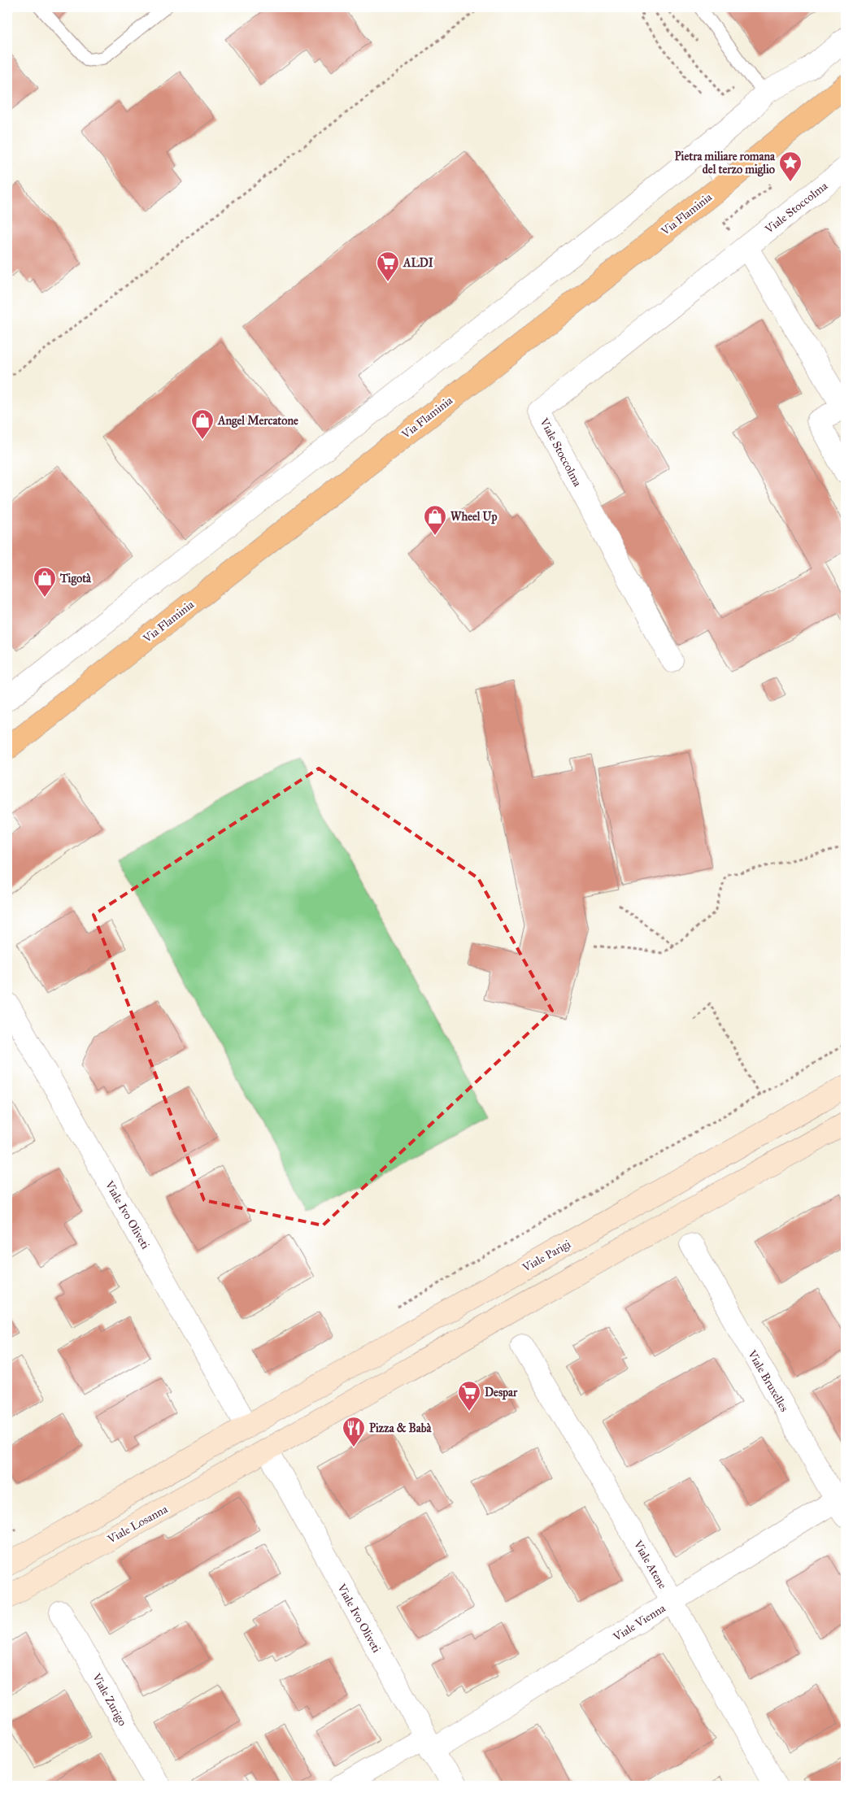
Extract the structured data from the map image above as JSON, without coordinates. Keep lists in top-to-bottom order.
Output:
{
  "streets": {
    "main road": ["Via Flaminia", "Viale Parigi", "Viale Losanna"],
    "street": [
      "Viale Stoccolma",
      "Viale Ivo Oliveti",
      "Viale Bruxelles",
      "Viale Atene",
      "Viale Vienna",
      "Viale Zurigo"
    ]
  },
  "crossings": [
    ["Viale Ivo Oliveti", "Viale Parigi"],
    ["Viale Ivo Oliveti", "Viale Losanna"],
    ["Viale Ivo Oliveti", "Viale Vienna"],
    ["Viale Bruxelles", "Viale Vienna"],
    ["Viale Atene", "Viale Vienna"]
  ],
  "places": {
    "place": ["Pietra miliare romana del terzo miglio"],
    "supermarket": ["ALDI", "Despar"],
    "shop": ["Angel Mercatone", "Wheel Up", "Tigotà"],
    "restaurant": ["Pizza & Babà"]
  }
}
